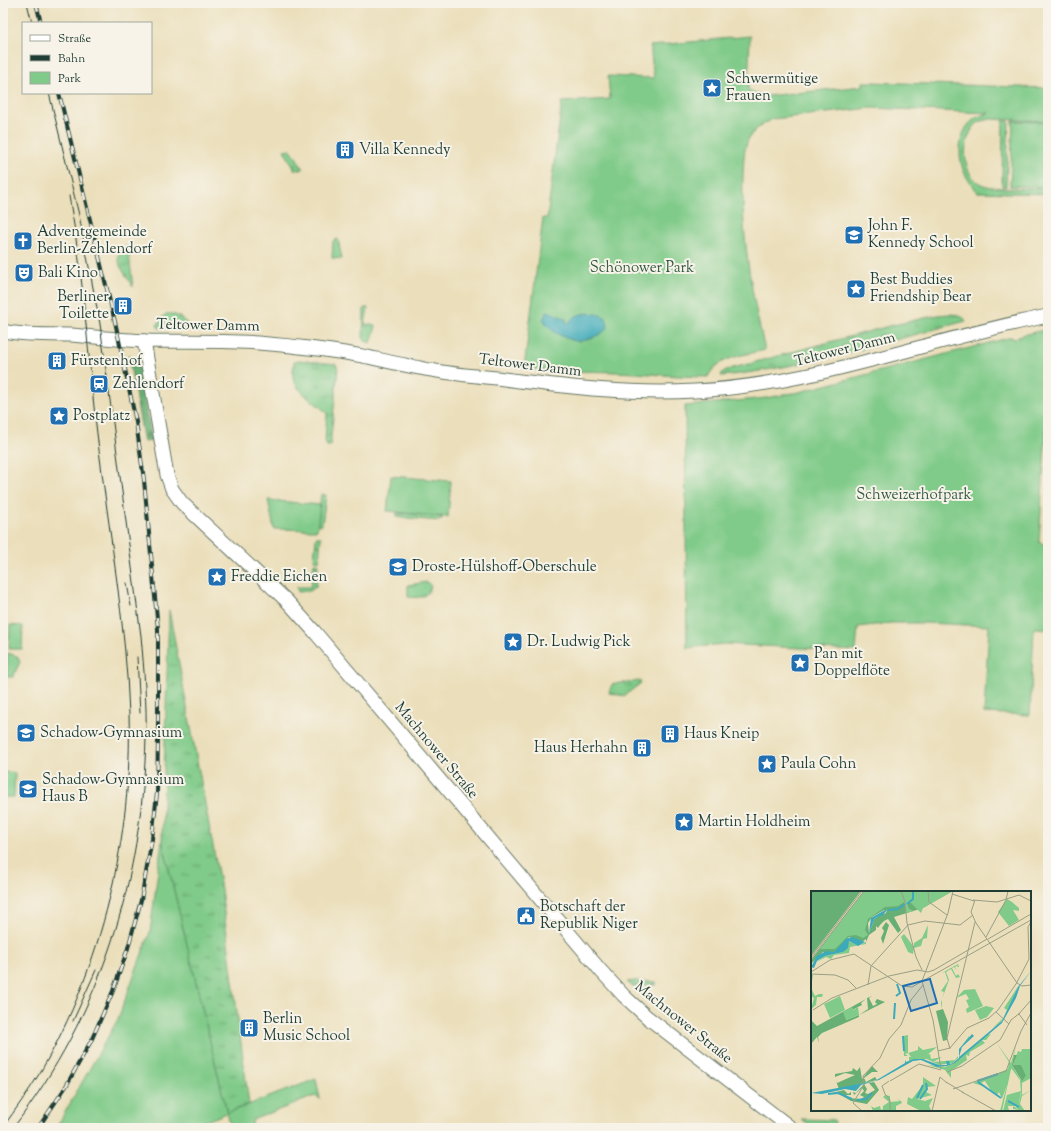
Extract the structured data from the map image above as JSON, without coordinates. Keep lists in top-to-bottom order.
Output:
{
  "streets": {
    "main road": ["Teltower Damm", "Machnower Straße"]
  },
  "crossings": [
    ["Teltower Damm", "Machnower Straße"]
  ],
  "parks": ["Schönower Park", "Schweizerhofpark"],
  "places": {
    "place": [
      "Schwermütige Frauen",
      "Best Buddies Friendship Bear",
      "Postplatz",
      "Freddie Eichen",
      "Dr. Ludwig Pick",
      "Pan mit Doppelflöte",
      "Paula Cohn",
      "Martin Holdheim"
    ],
    "building": [
      "Villa Kennedy",
      "Berliner Toilette",
      "Fürstenhof",
      "Haus Kneip",
      "Haus Herhahn",
      "Berlin Music School"
    ],
    "school or university": [
      "John F. Kennedy School",
      "Droste-Hülshoff-Oberschule",
      "Schadow-Gymnasium",
      "Schadow-Gymnasium Haus B"
    ],
    "church": ["Adventgemeinde Berlin-Zehlendorf"],
    "theatre": ["Bali Kino"],
    "station": ["Zehlendorf"],
    "public building": ["Botschaft der Republik Niger"]
  },
  "legend": ["Straße", "Bahn", "Park"]
}
